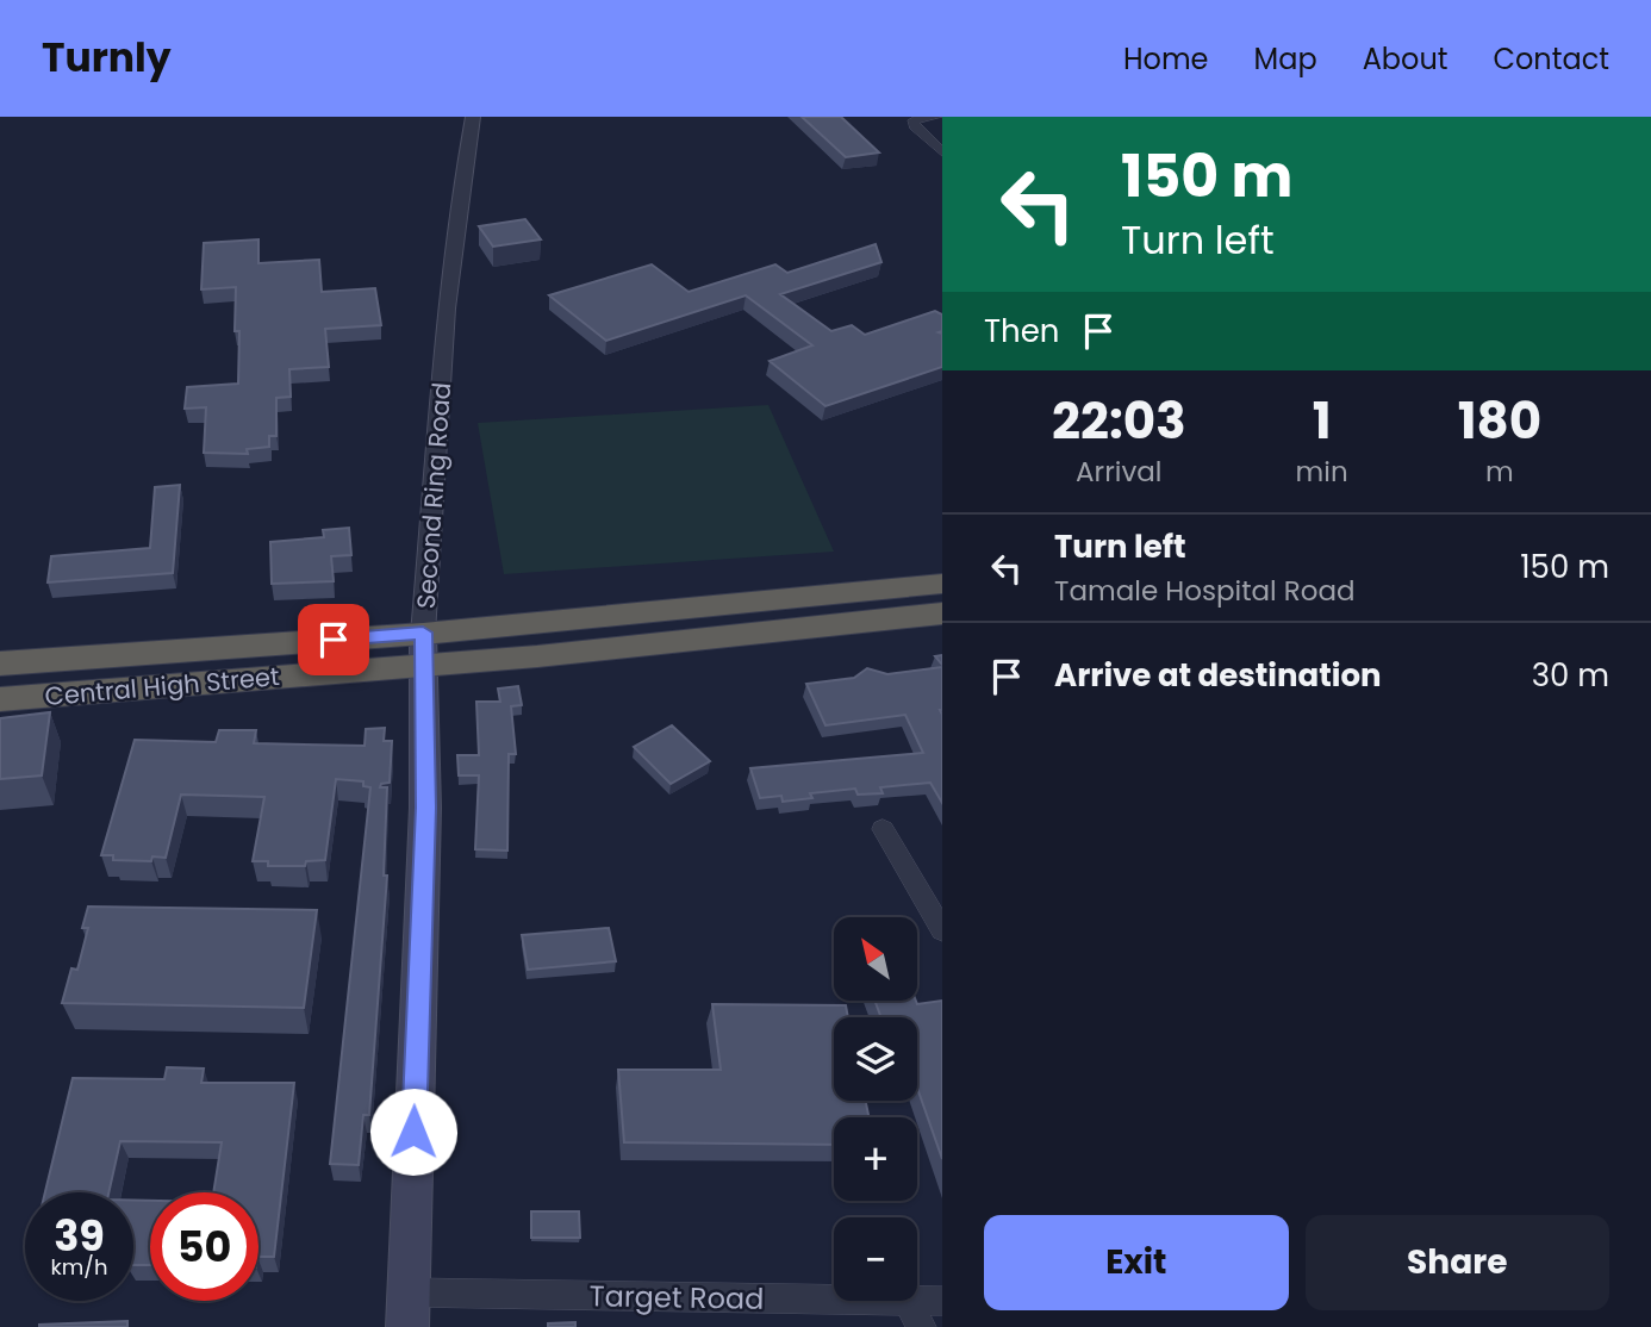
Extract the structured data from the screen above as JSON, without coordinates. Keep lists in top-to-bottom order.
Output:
{
  "streets": {
    "highway": ["Central High Street"],
    "main road": ["Second Ring Road"],
    "street": ["Target Road"]
  },
  "crossings": [
    ["Second Ring Road", "Central High Street"],
    ["Second Ring Road", "Target Road"]
  ],
  "north": "top left",
  "page": {
    "header": "Turnly",
    "nav": [
      "Home",
      "Map",
      "About",
      "Contact"
    ],
    "turn": ["150 m", "Turn left"],
    "then": "Then",
    "eta": [
      "22:03",
      "Arrival",
      "1",
      "min",
      "180",
      "m"
    ],
    "list": [
      {
        "name": "Turn left",
        "note": "Tamale Hospital Road",
        "value": "150 m"
      },
      {
        "name": "Arrive at destination",
        "value": "30 m"
      }
    ],
    "map_buttons": ["+", "−"],
    "speed": "39 km/h",
    "limit": "50",
    "buttons": ["Exit", "Share"]
  }
}
